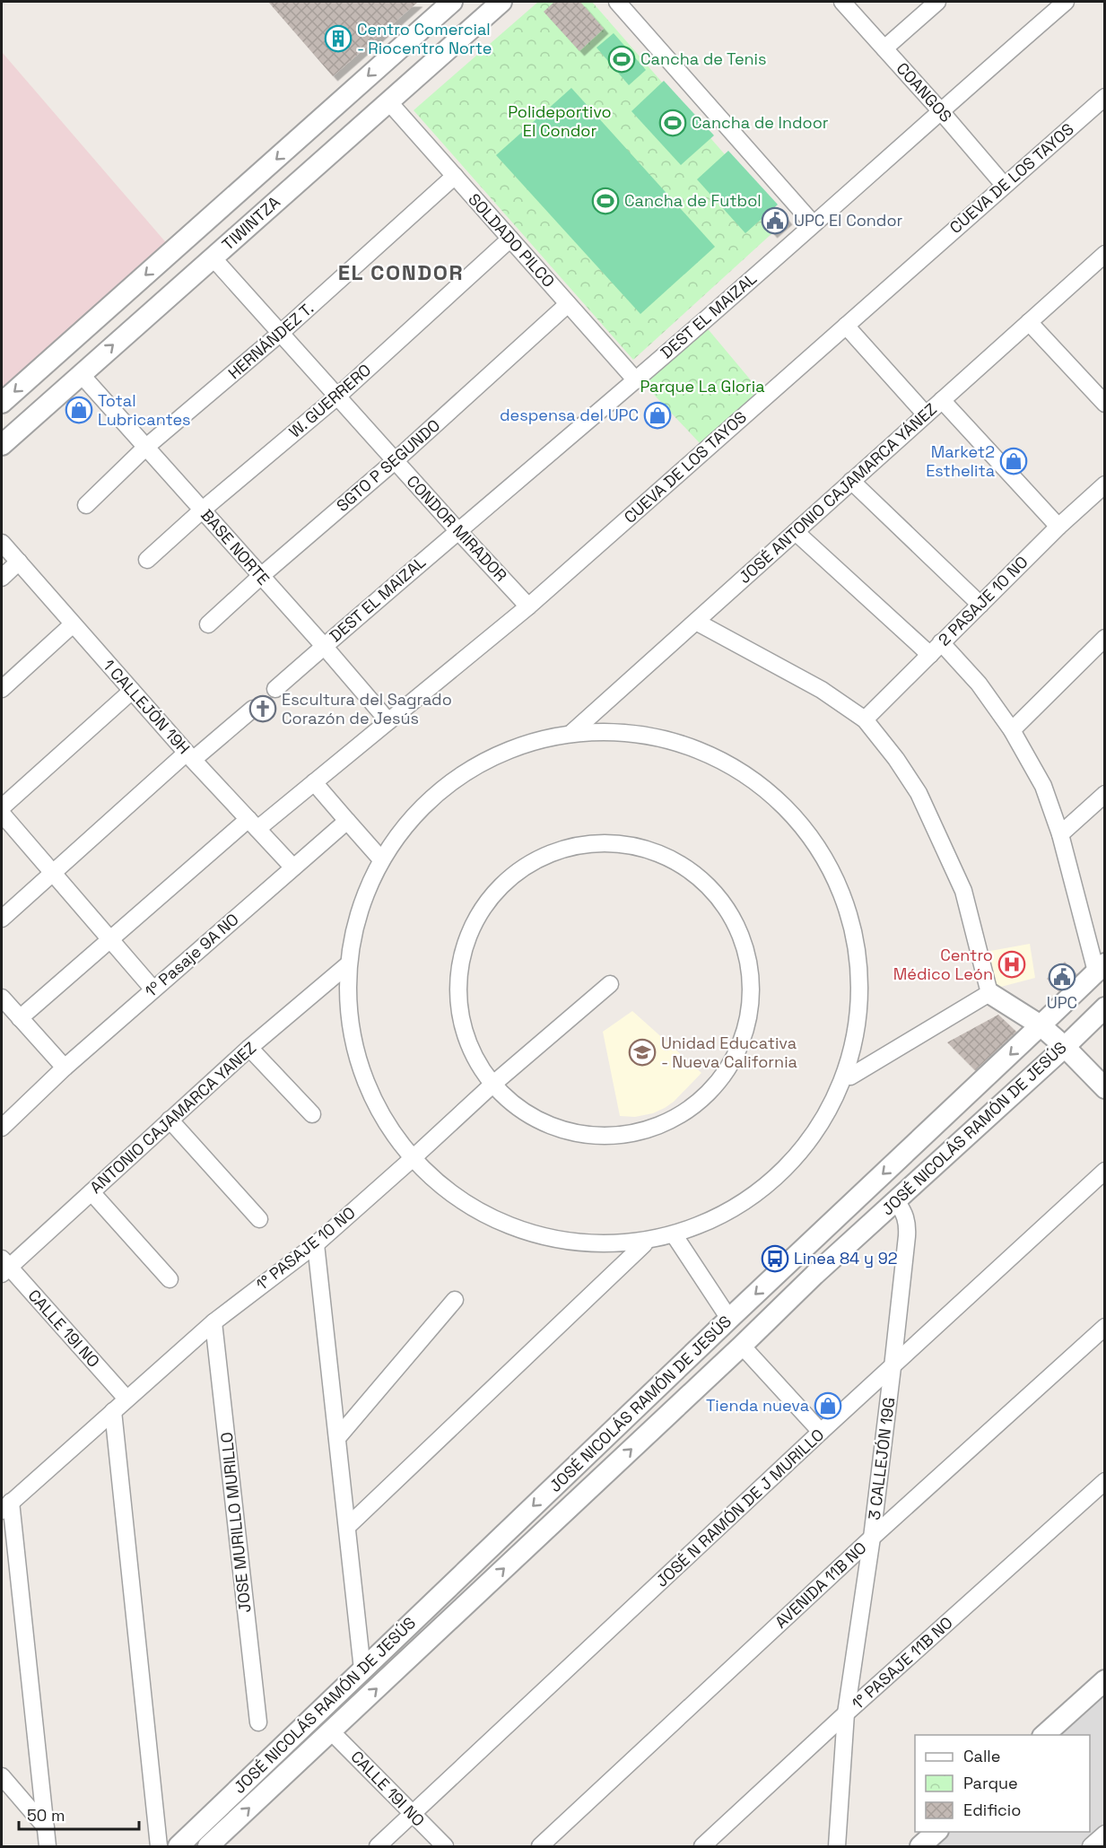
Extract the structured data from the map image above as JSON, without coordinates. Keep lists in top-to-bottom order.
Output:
{
  "streets": {
    "street": [
      "COANGOS",
      "CUEVA DE LOS TAYOS",
      "TIWINTZA",
      "SOLDADO PILCO",
      "DEST EL MAIZAL",
      "HERNÁNDEZ T.",
      "W. GUERRERO",
      "SGTO P SEGUNDO",
      "JOSÉ ANTONIO CAJAMARCA YÁNEZ",
      "CONDOR MIRADOR",
      "BASE NORTE",
      "2 PASAJE 10 NO",
      "1 CALLEJÓN 19H",
      "1º Pasaje 9A NO",
      "ANTONIO CAJAMARCA YANEZ",
      "JOSÉ NICOLÁS RAMÓN DE JESÚS",
      "1° PASAJE 10 NO",
      "CALLE 19I NO",
      "3 CALLEJÓN 19G",
      "JOSÉ N RAMÓN DE J MURILLO",
      "JOSE MURILLO MURILLO",
      "AVENIDA 11B NO",
      "1° PASAJE 11B NO"
    ]
  },
  "crossings": [
    ["COANGOS", "CUEVA DE LOS TAYOS"],
    ["COANGOS", "DEST EL MAIZAL"],
    ["CUEVA DE LOS TAYOS", "CONDOR MIRADOR"],
    ["CUEVA DE LOS TAYOS", "BASE NORTE"],
    ["CUEVA DE LOS TAYOS", "1 CALLEJÓN 19H"],
    ["TIWINTZA", "SOLDADO PILCO"],
    ["TIWINTZA", "CONDOR MIRADOR"],
    ["TIWINTZA", "BASE NORTE"],
    ["SOLDADO PILCO", "DEST EL MAIZAL"],
    ["SOLDADO PILCO", "HERNÁNDEZ T."],
    ["SOLDADO PILCO", "W. GUERRERO"],
    ["SOLDADO PILCO", "SGTO P SEGUNDO"],
    ["DEST EL MAIZAL", "CONDOR MIRADOR"],
    ["DEST EL MAIZAL", "BASE NORTE"],
    ["HERNÁNDEZ T.", "CONDOR MIRADOR"],
    ["HERNÁNDEZ T.", "BASE NORTE"],
    ["W. GUERRERO", "CONDOR MIRADOR"],
    ["W. GUERRERO", "BASE NORTE"],
    ["SGTO P SEGUNDO", "CONDOR MIRADOR"],
    ["SGTO P SEGUNDO", "BASE NORTE"],
    ["1 CALLEJÓN 19H", "1º Pasaje 9A NO"],
    ["ANTONIO CAJAMARCA YANEZ", "CALLE 19I NO"],
    ["JOSÉ NICOLÁS RAMÓN DE JESÚS", "CALLE 19I NO"],
    ["JOSÉ NICOLÁS RAMÓN DE JESÚS", "3 CALLEJÓN 19G"],
    ["1° PASAJE 10 NO", "CALLE 19I NO"],
    ["1° PASAJE 10 NO", "JOSE MURILLO MURILLO"],
    ["CALLE 19I NO", "JOSÉ N RAMÓN DE J MURILLO"],
    ["3 CALLEJÓN 19G", "JOSÉ N RAMÓN DE J MURILLO"],
    ["3 CALLEJÓN 19G", "AVENIDA 11B NO"],
    ["3 CALLEJÓN 19G", "1° PASAJE 11B NO"]
  ],
  "districts": ["EL CONDOR"],
  "parks": ["Polideportivo El Condor", "Parque La Gloria"],
  "places": {
    "building": ["Centro Comercial - Riocentro Norte"],
    "sports": ["Cancha de Tenis", "Cancha de Indoor", "Cancha de Futbol"],
    "public building": ["UPC El Condor", "UPC"],
    "shop": [
      "Total Lubricantes",
      "despensa del UPC",
      "Market2 Esthelita",
      "Tienda nueva"
    ],
    "church": ["Escultura del Sagrado Corazón de Jesús"],
    "hospital": ["Centro Médico León"],
    "school or university": ["Unidad Educativa - Nueva California"],
    "bus stop": ["Linea 84 y 92"]
  },
  "legend": ["Calle", "Parque", "Edificio"],
  "scale_bar": "50 m"
}
